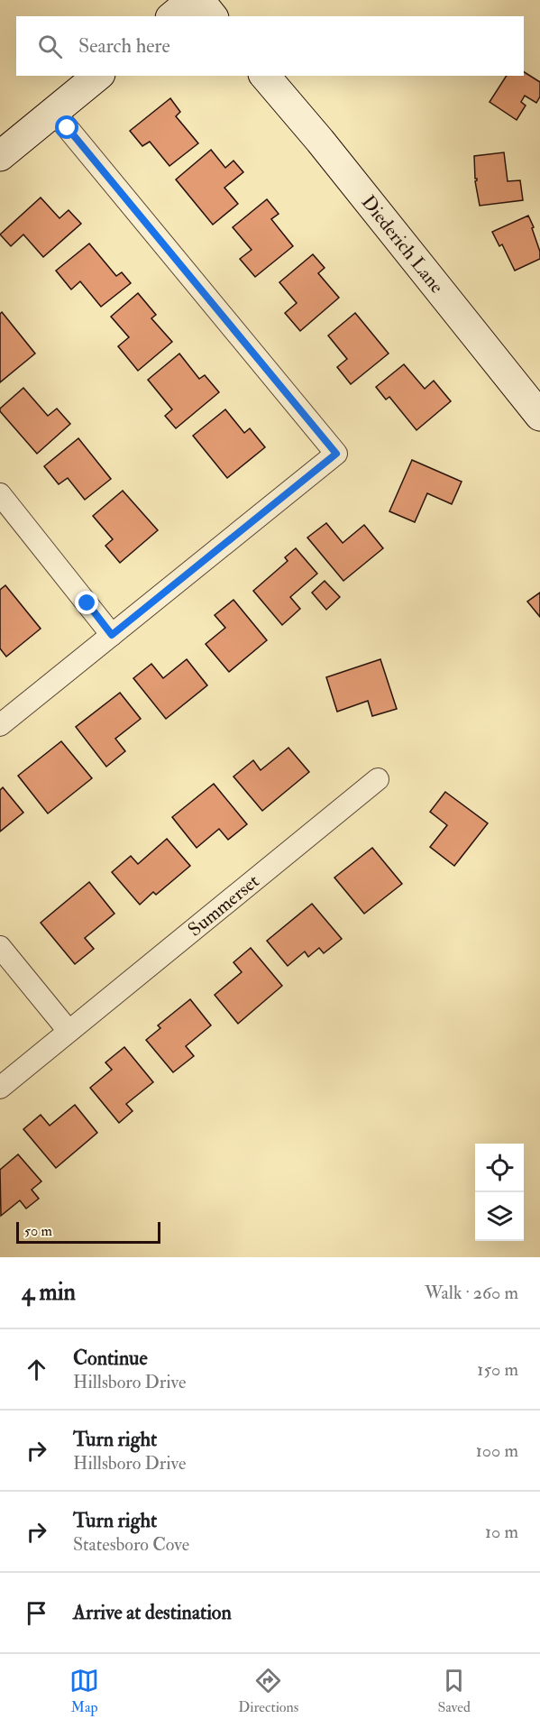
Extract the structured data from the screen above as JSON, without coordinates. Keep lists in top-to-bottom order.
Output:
{
  "streets": {
    "street": ["Diederich Lane", "Summerset"]
  },
  "scale_bar": "50 m",
  "page": {
    "search": "Search here",
    "scale": "50 m",
    "heading": ["4 min", "Walk · 260 m"],
    "list": [
      ["Continue", "Hillsboro Drive", "150 m"],
      ["Turn right", "Hillsboro Drive", "100 m"],
      ["Turn right", "Statesboro Cove", "10 m"],
      "Arrive at destination"
    ],
    "nav": ["Map", "Directions", "Saved"]
  }
}
